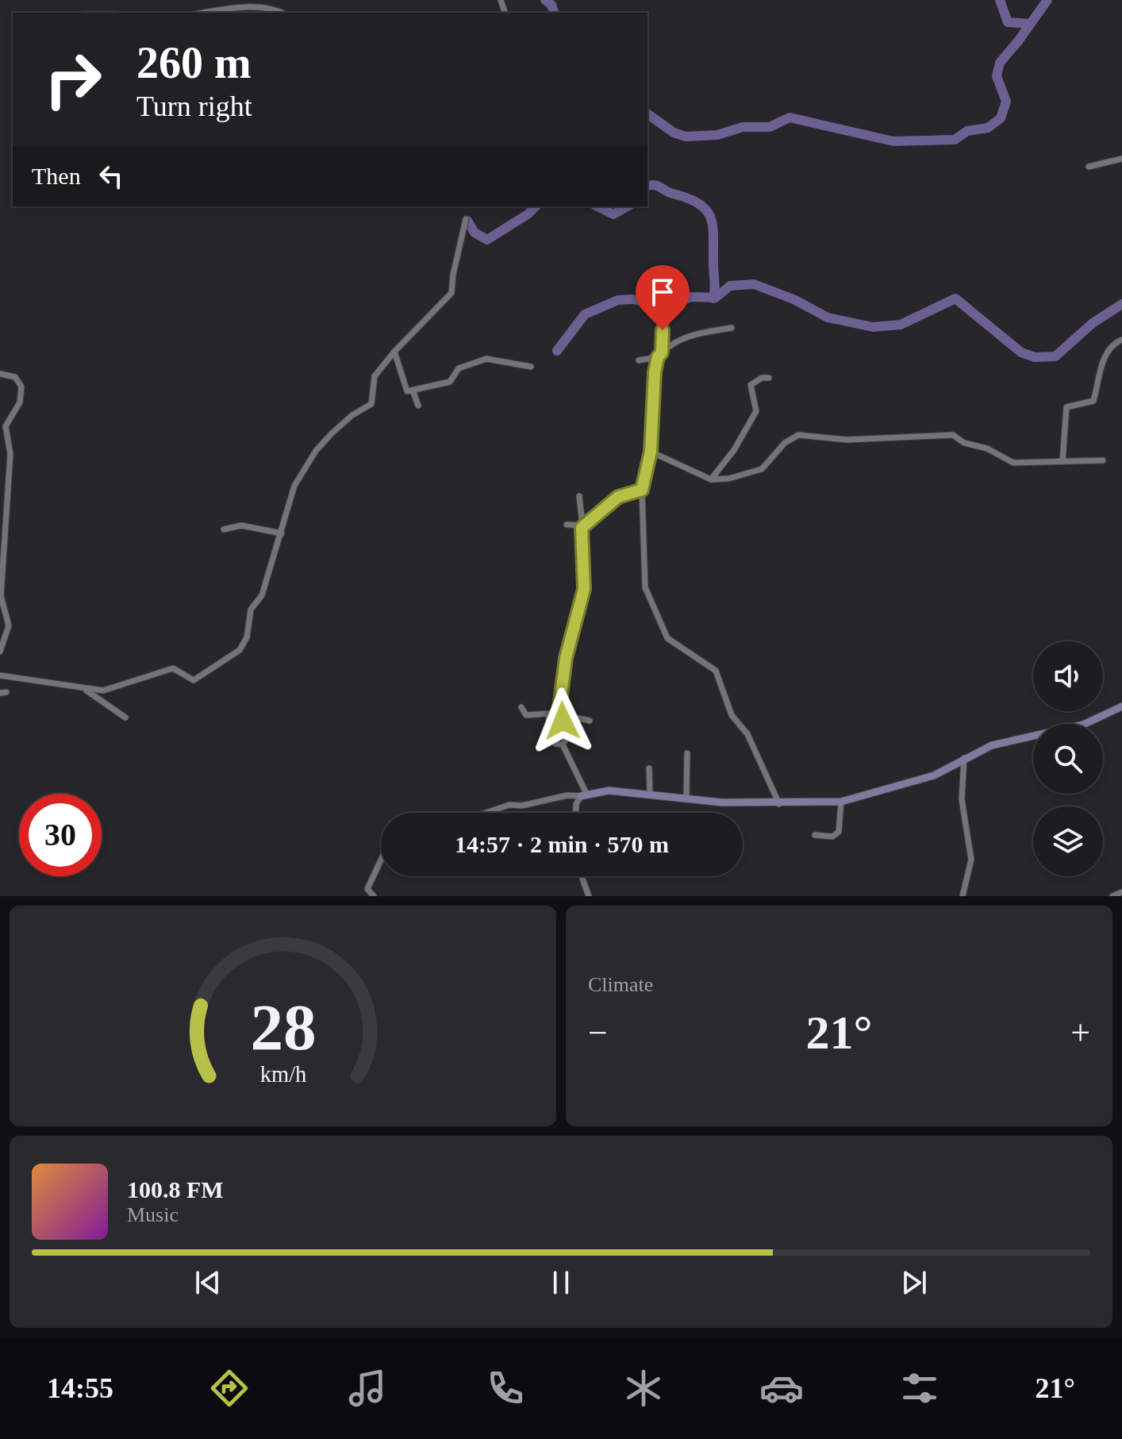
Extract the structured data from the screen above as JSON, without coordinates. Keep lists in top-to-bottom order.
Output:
{
  "page": {
    "turn": ["260 m", "Turn right"],
    "then": "Then",
    "limit": "30",
    "trip": "14:57 · 2 min · 570 m",
    "tile": "Climate",
    "heat": ["−", "21°", "+"],
    "song": ["100.8 FM", "Music"],
    "tabs": ["14:55", "21°"],
    "gauge": ["28", "km/h"]
  }
}
